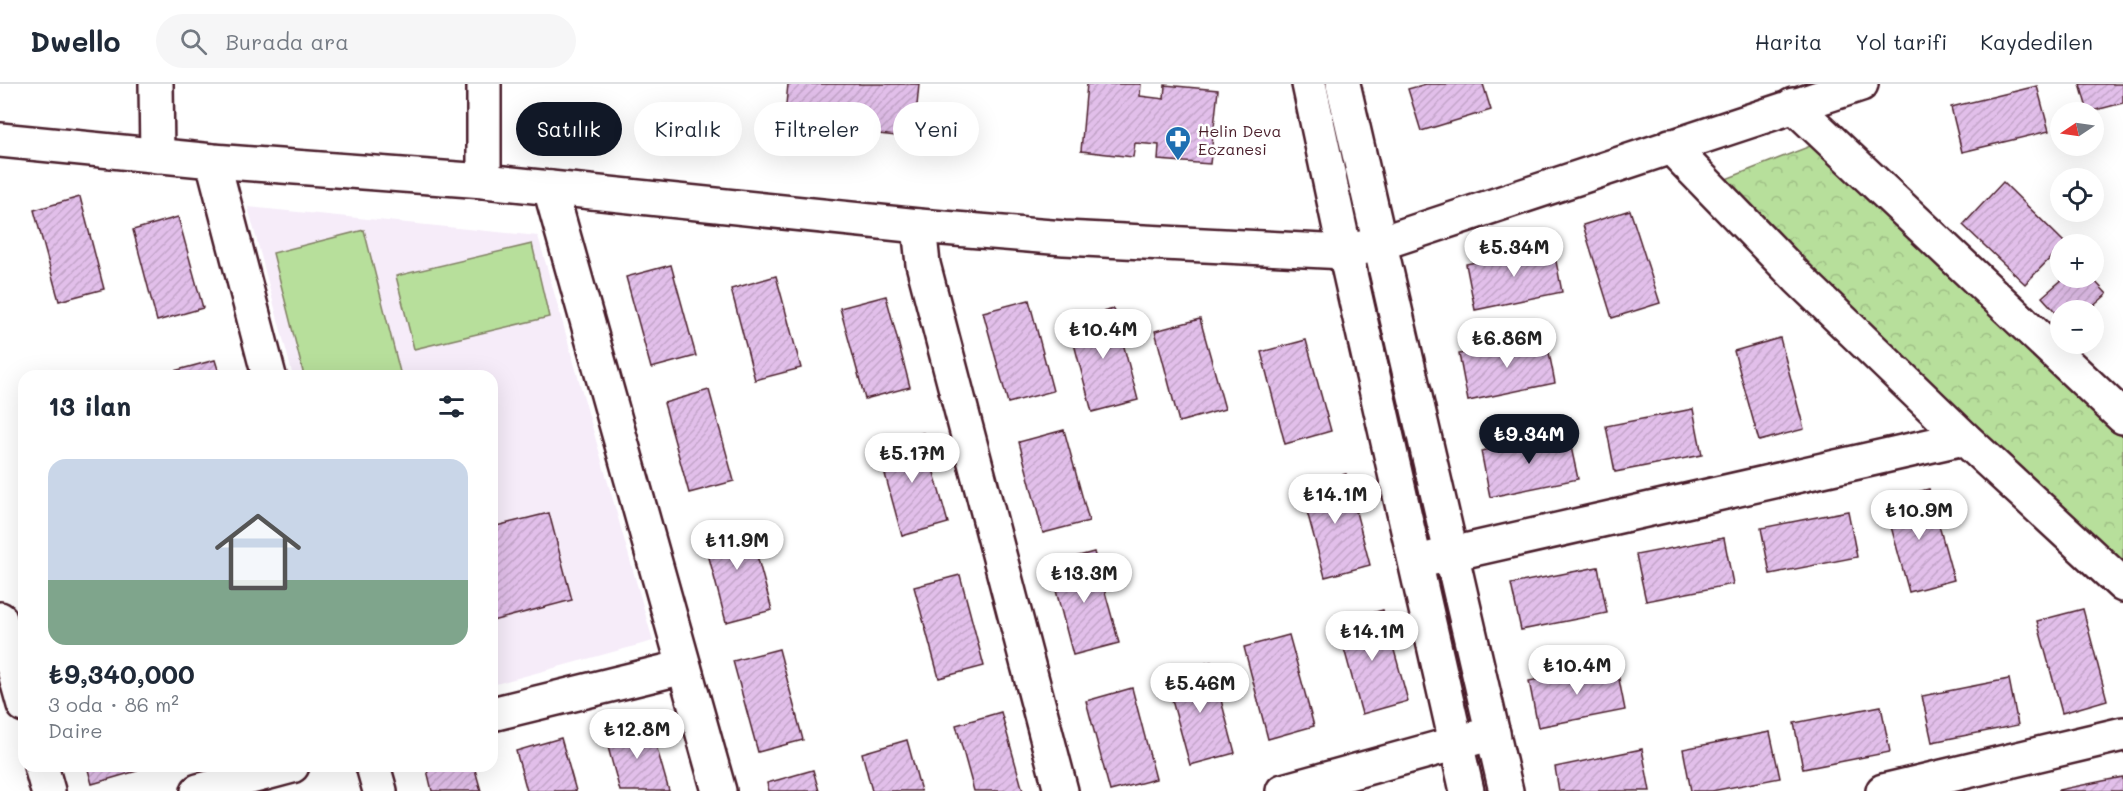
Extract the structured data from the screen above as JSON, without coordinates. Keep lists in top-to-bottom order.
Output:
{
  "places": {
    "pharmacy": ["Helin Deva Eczanesi"]
  },
  "north": "left",
  "page": {
    "header": "Dwello",
    "search": "Burada ara",
    "nav": ["Harita", "Yol tarifi", "Kaydedilen"],
    "map_buttons": ["+", "−"],
    "chip": [
      "Satılık",
      "Kiralık",
      "Filtreler",
      "Yeni"
    ],
    "price": [
      "₺5.34M",
      "₺10.4M",
      "₺6.86M",
      "₺9.34M",
      "₺5.17M",
      "₺14.1M",
      "₺10.9M",
      "₺11.9M",
      "₺13.3M",
      "₺14.1M",
      "₺10.4M",
      "₺5.46M",
      "₺12.8M"
    ],
    "heading": "13 ilan",
    "list": [
      {
        "name": "₺9,340,000",
        "note": "3 oda · 86 m² · Daire"
      }
    ]
  }
}
